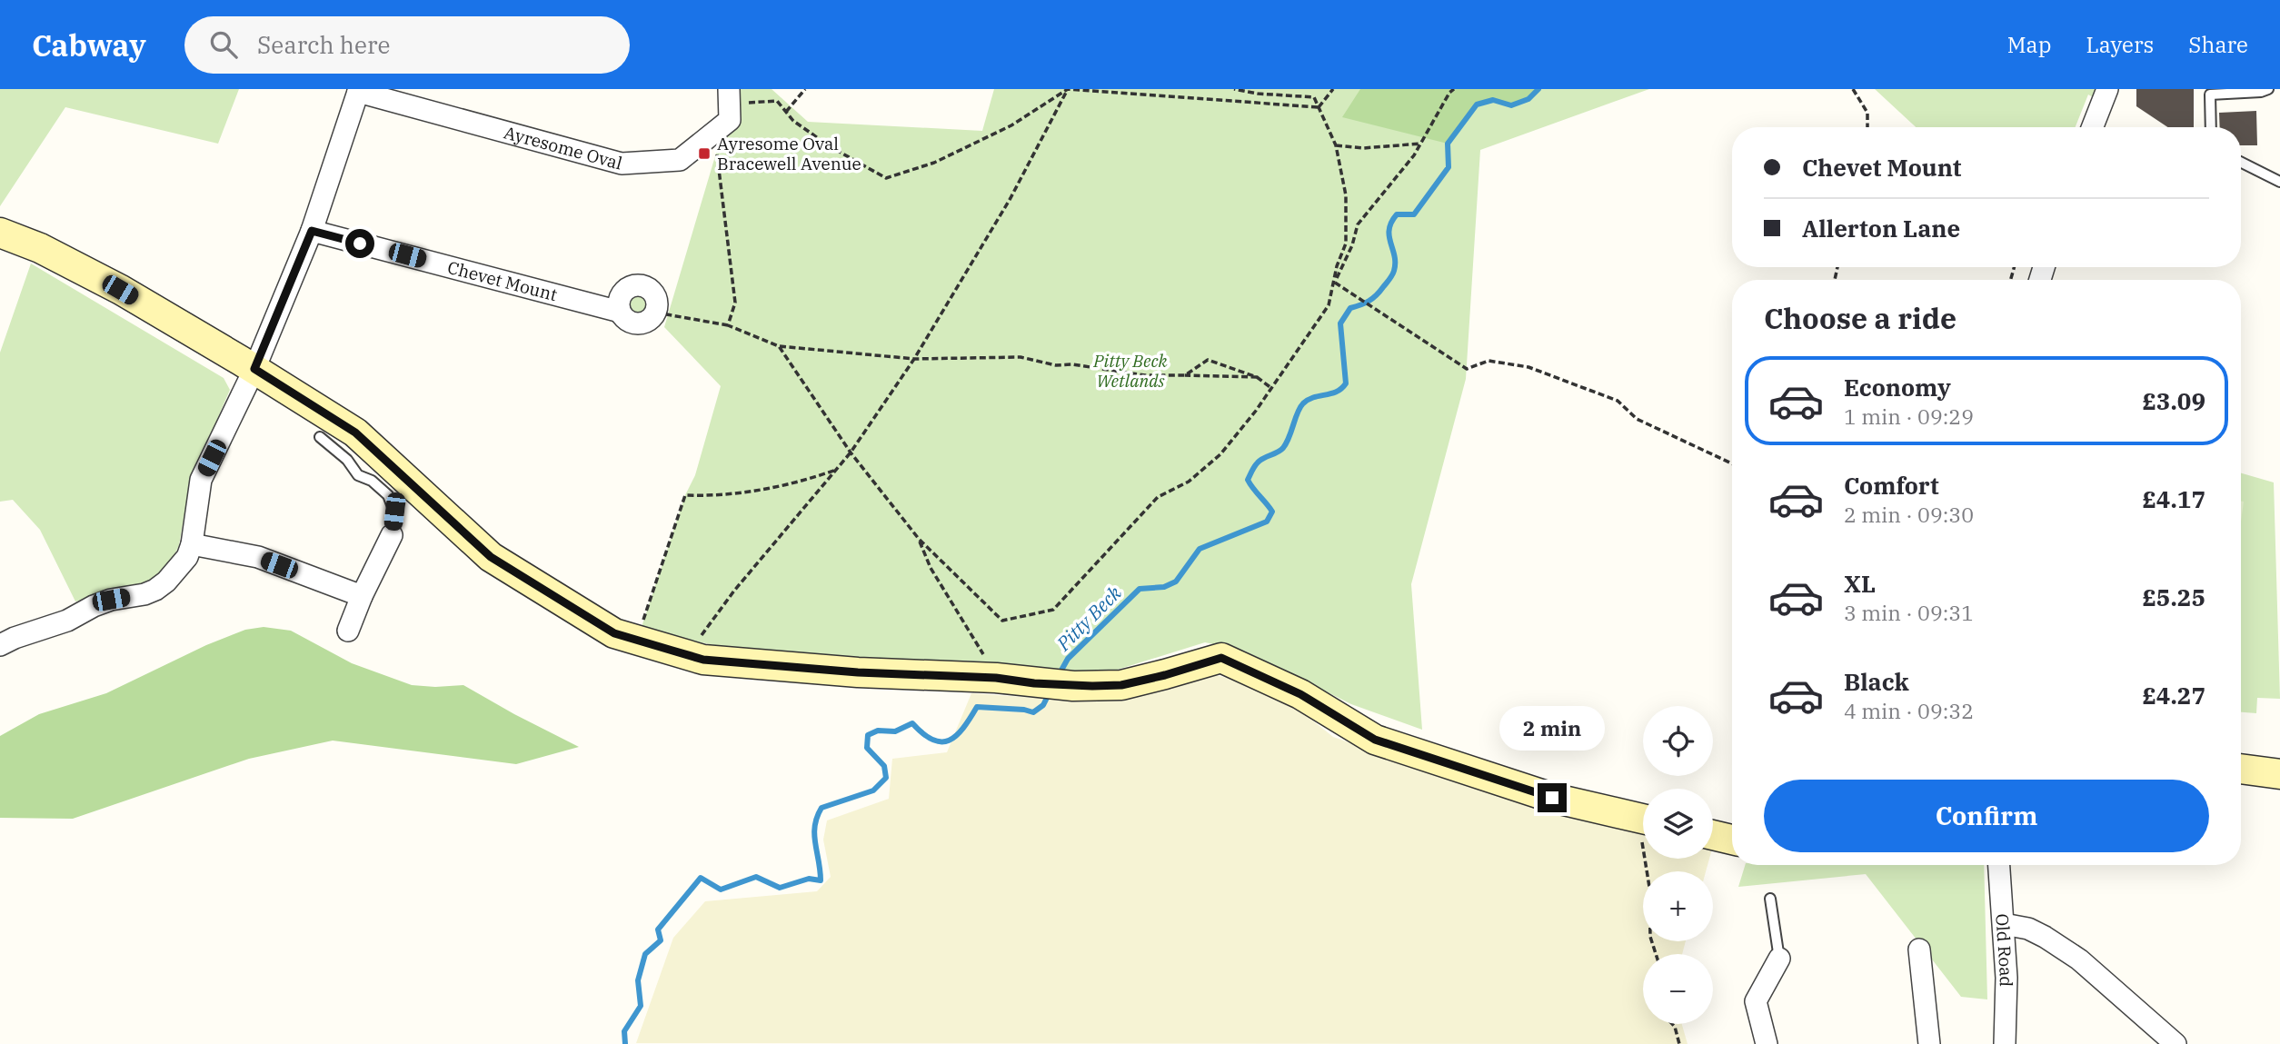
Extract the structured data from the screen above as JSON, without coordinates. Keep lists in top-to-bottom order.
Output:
{
  "streets": {
    "street": ["Ayresome Oval", "Chevet Mount", "Old Road"]
  },
  "water": ["Pitty Beck"],
  "parks": ["Pitty Beck Wetlands"],
  "places": {
    "transit": ["Ayresome Oval Bracewell Avenue"]
  },
  "page": {
    "header": "Cabway",
    "search": "Search here",
    "nav": ["Map", "Layers", "Share"],
    "banner": ["Chevet Mount", "Allerton Lane"],
    "heading": "Choose a ride",
    "list": [
      {
        "name": "Economy",
        "note": "1 min · 09:29",
        "value": "£3.09"
      },
      {
        "name": "Comfort",
        "note": "2 min · 09:30",
        "value": "£4.17"
      },
      {
        "name": "XL",
        "note": "3 min · 09:31",
        "value": "£5.25"
      },
      {
        "name": "Black",
        "note": "4 min · 09:32",
        "value": "£4.27"
      }
    ],
    "map_buttons": ["+", "−"],
    "bubble": "2 min",
    "buttons": "Confirm"
  }
}
